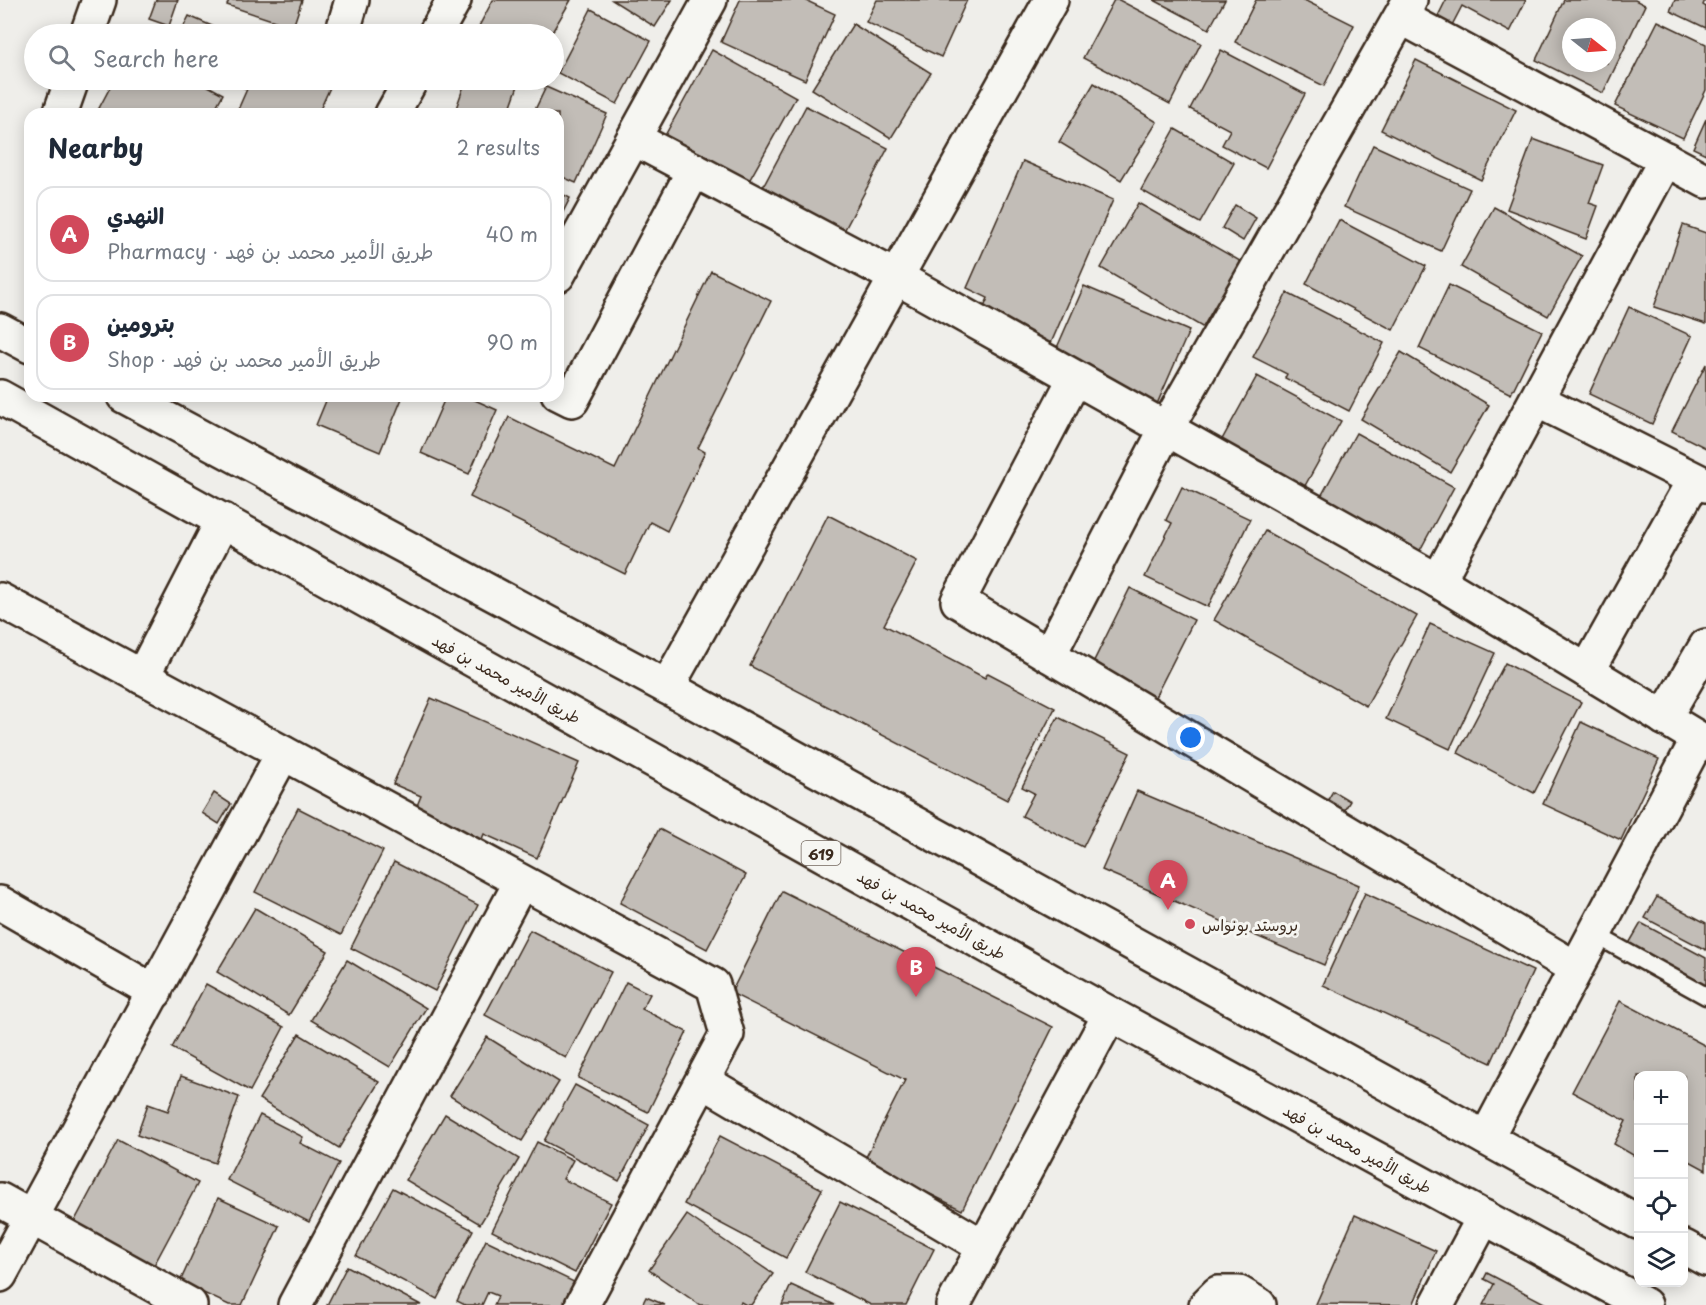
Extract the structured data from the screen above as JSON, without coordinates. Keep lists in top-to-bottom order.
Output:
{
  "streets": {
    "main road": ["طريق الأمير محمد بن فهد", "619"]
  },
  "places": ["بروستد بونواس"],
  "north": "right",
  "page": {
    "search": "Search here",
    "heading": ["Nearby", "2 results"],
    "list": [
      {
        "mark": "A",
        "name": "النهدي",
        "note": "Pharmacy · طريق الأمير محمد بن فهد",
        "value": "40 m"
      },
      {
        "mark": "B",
        "name": "بترومين",
        "note": "Shop · طريق الأمير محمد بن فهد",
        "value": "90 m"
      }
    ],
    "pins": ["A", "B"],
    "map_buttons": ["+", "−"]
  }
}
